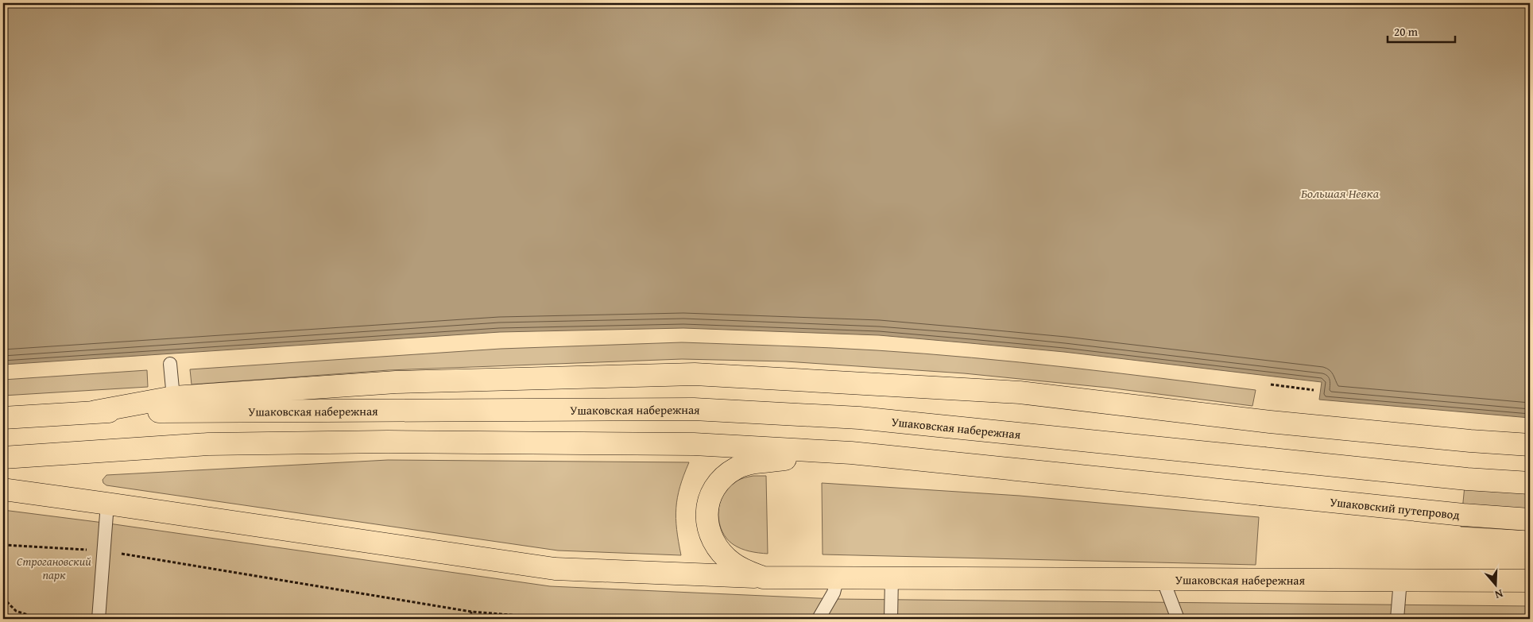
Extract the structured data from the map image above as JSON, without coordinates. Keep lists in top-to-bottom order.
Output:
{
  "streets": {
    "main road": ["Ушаковская набережная", "Ушаковский путепровод"]
  },
  "crossings": [
    ["Ушаковская набережная", "Ушаковский путепровод"]
  ],
  "water": ["Большая Невка"],
  "parks": ["Строгановский парк"],
  "scale_bar": "20 m",
  "north": "bottom"
}
